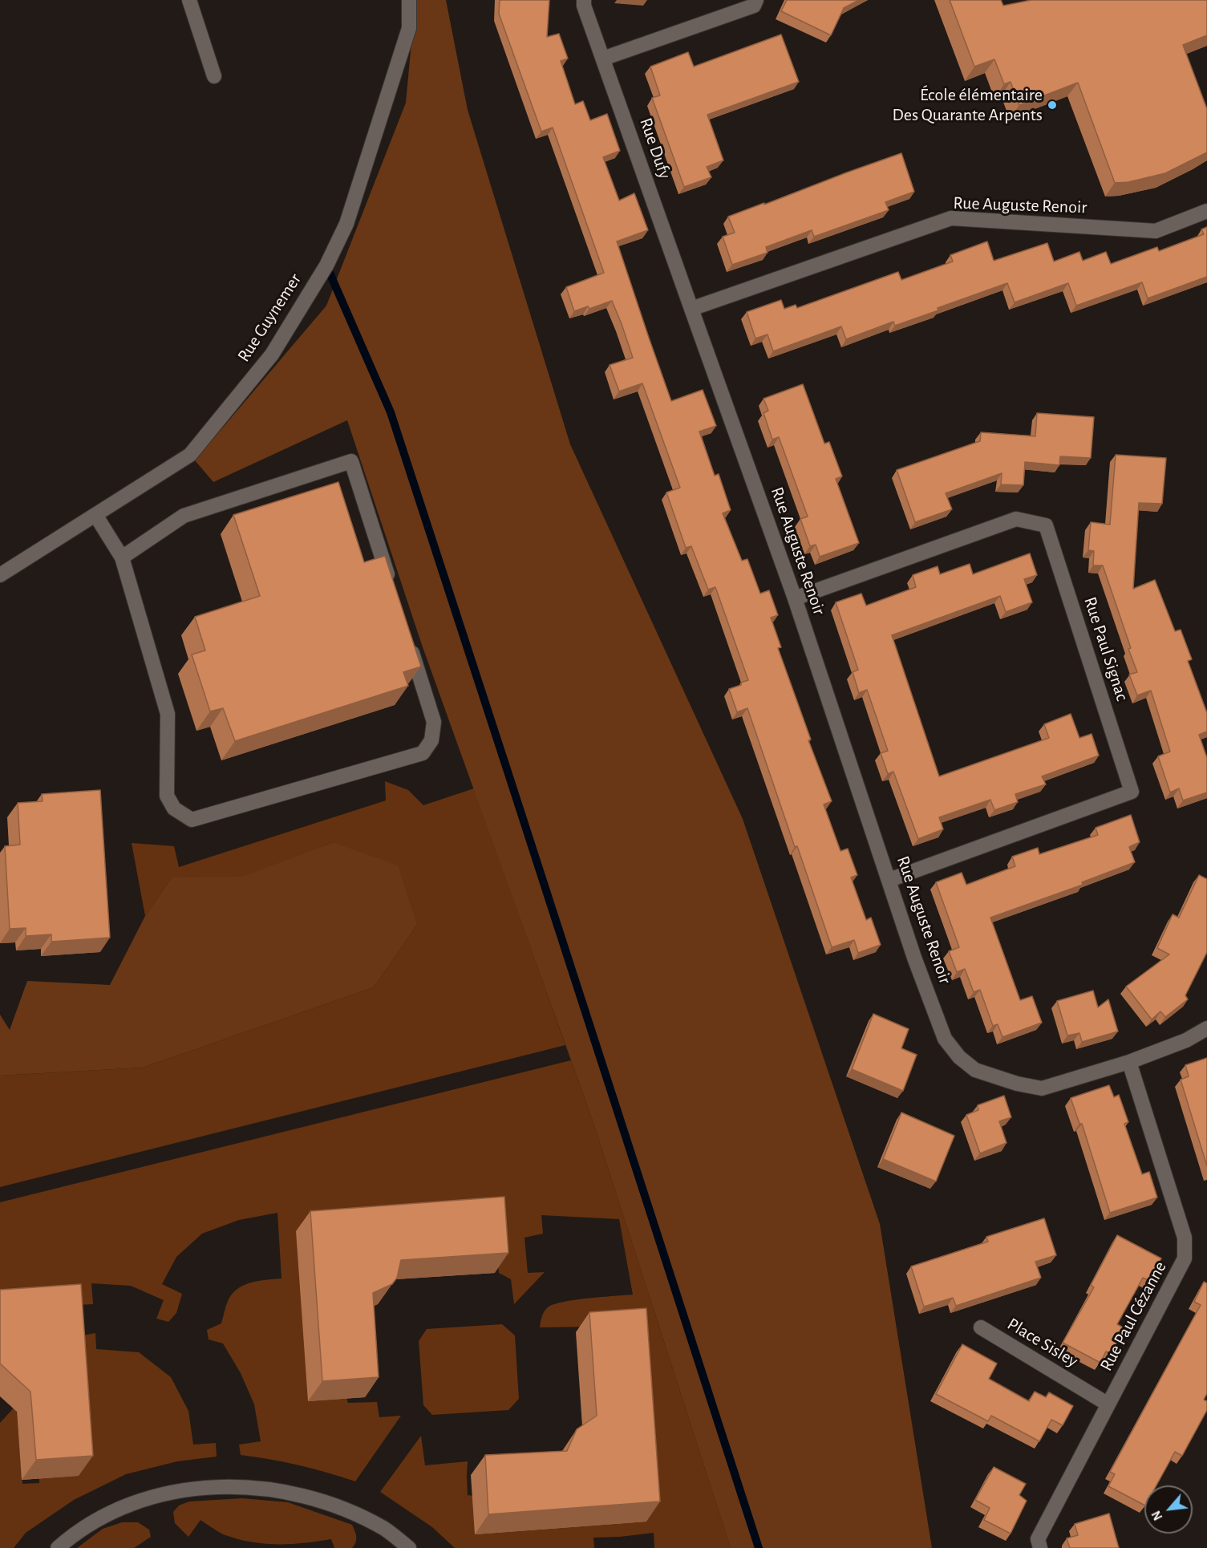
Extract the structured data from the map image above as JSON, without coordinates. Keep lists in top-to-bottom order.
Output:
{
  "streets": {
    "street": [
      "Rue Dufy",
      "Rue Auguste Renoir",
      "Rue Guynemer",
      "Rue Paul Signac",
      "Rue Paul Cézanne",
      "Place Sisley"
    ]
  },
  "crossings": [
    ["Rue Dufy", "Rue Auguste Renoir"],
    ["Rue Auguste Renoir", "Rue Paul Signac"],
    ["Rue Auguste Renoir", "Rue Paul Cézanne"],
    ["Rue Paul Cézanne", "Place Sisley"]
  ],
  "places": ["École élémentaire Des Quarante Arpents"],
  "north": "bottom left"
}
